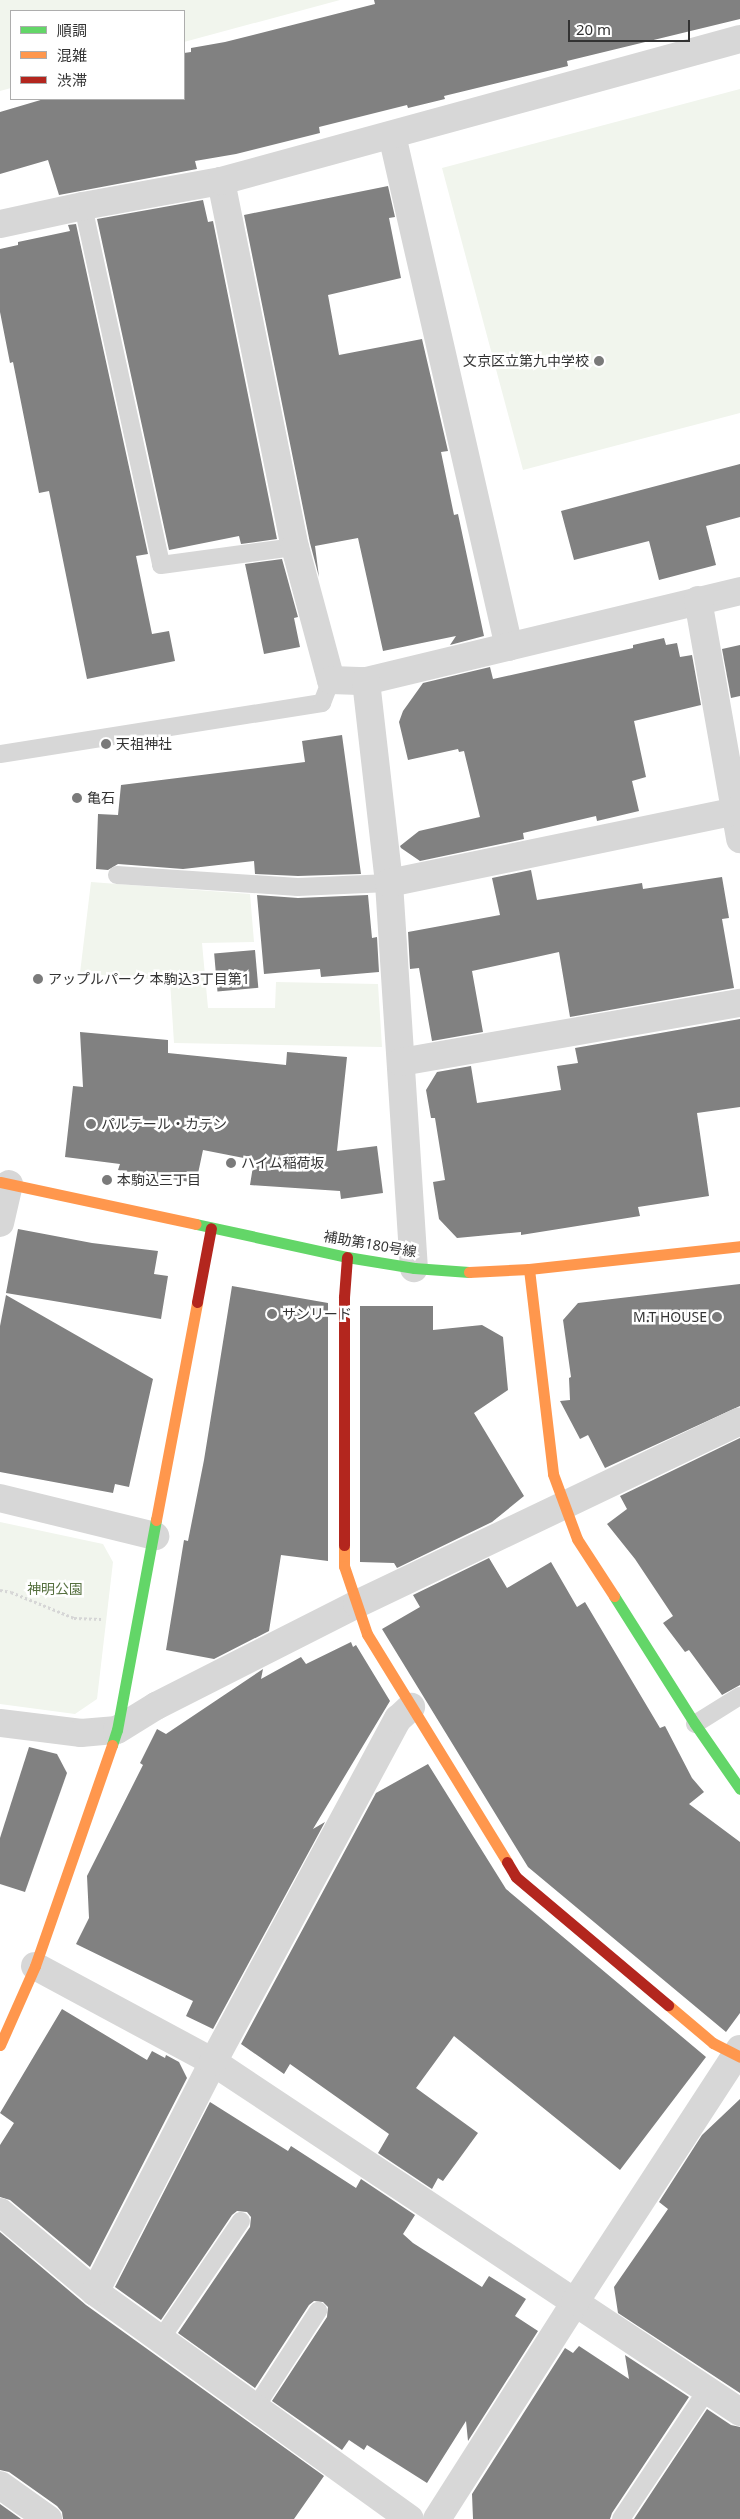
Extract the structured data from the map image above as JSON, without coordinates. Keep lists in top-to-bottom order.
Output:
{
  "streets": {
    "street": ["補助第180号線"]
  },
  "parks": ["神明公園"],
  "places": [
    "文京区立第九中学校",
    "天祖神社",
    "亀石",
    "アップルパーク 本駒込3丁目第1",
    "パルテール・カテン",
    "ハイム稲荷坂",
    "本駒込三丁目",
    "サンリード",
    "M.T HOUSE"
  ],
  "legend": ["順調", "混雑", "渋滞"],
  "scale_bar": "20 m"
}
